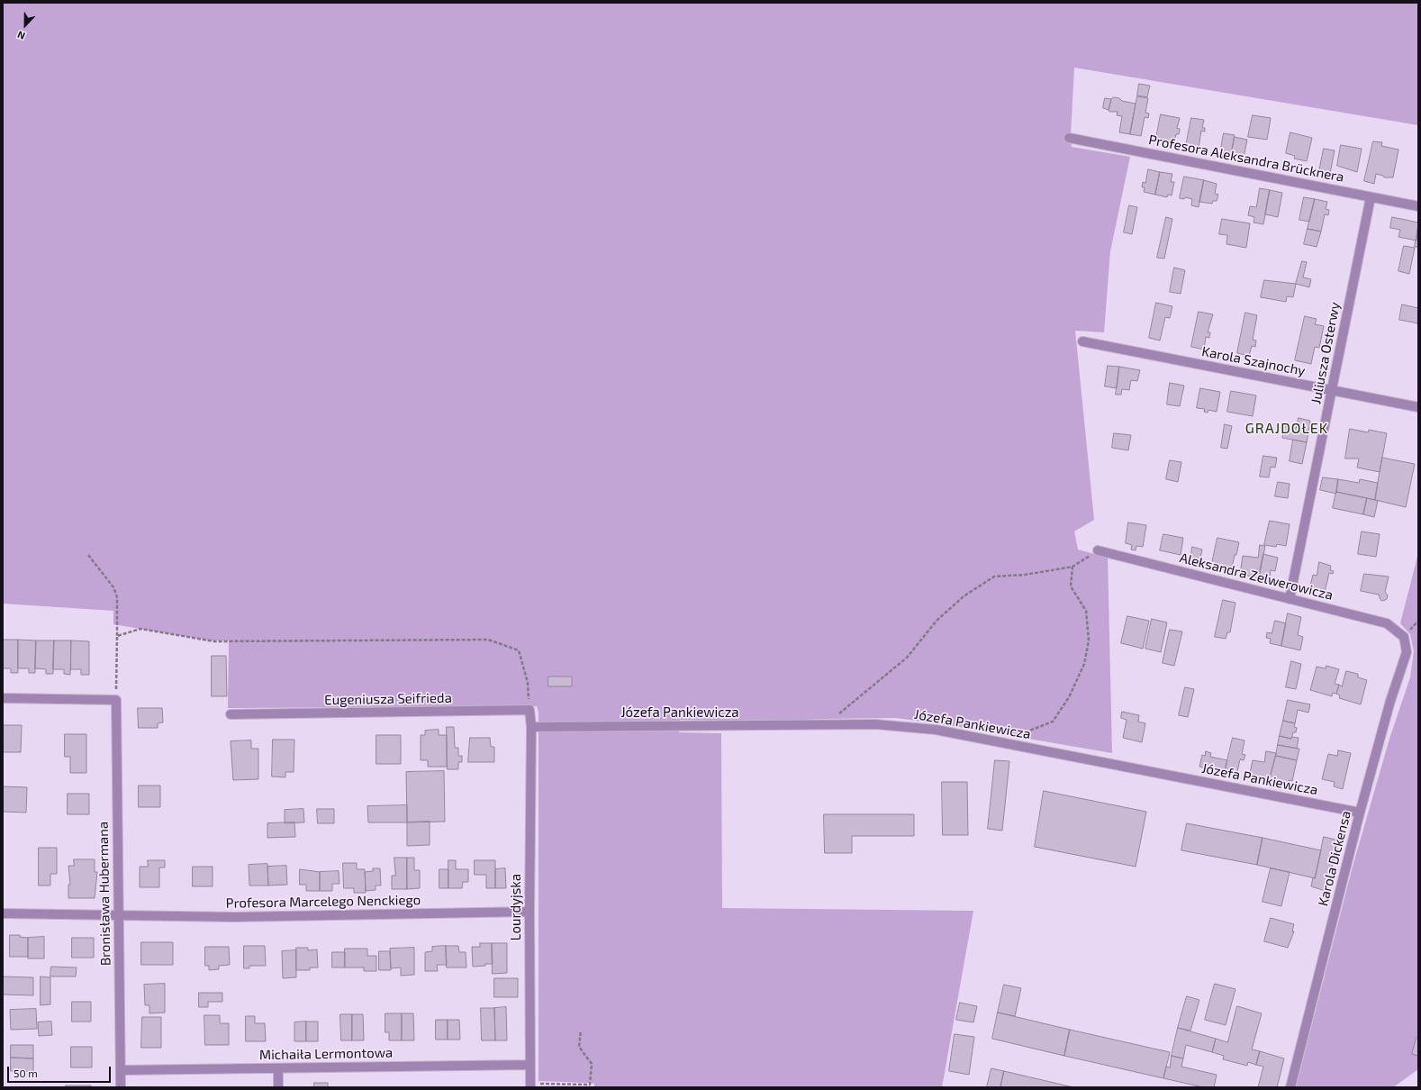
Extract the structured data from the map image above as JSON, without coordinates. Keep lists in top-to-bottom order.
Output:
{
  "streets": {
    "street": [
      "Profesora Aleksandra Brücknera",
      "Juliusza Osterwy",
      "Karola Szajnochy",
      "Aleksandra Zelwerowicza",
      "Eugeniusza Seifrieda",
      "Józefa Pankiewicza",
      "Karola Dickensa",
      "Bronisława Hubermana",
      "Profesora Marcelego Nenckiego",
      "Lourdyjska",
      "Michaiła Lermontowa"
    ]
  },
  "crossings": [
    ["Profesora Aleksandra Brücknera", "Juliusza Osterwy"],
    ["Juliusza Osterwy", "Karola Szajnochy"],
    ["Juliusza Osterwy", "Aleksandra Zelwerowicza"],
    ["Aleksandra Zelwerowicza", "Karola Dickensa"],
    ["Józefa Pankiewicza", "Karola Dickensa"],
    ["Józefa Pankiewicza", "Lourdyjska"],
    ["Bronisława Hubermana", "Profesora Marcelego Nenckiego"],
    ["Bronisława Hubermana", "Michaiła Lermontowa"],
    ["Profesora Marcelego Nenckiego", "Lourdyjska"],
    ["Lourdyjska", "Michaiła Lermontowa"]
  ],
  "districts": ["GRAJDOŁEK"],
  "scale_bar": "50 m",
  "north": "bottom"
}
